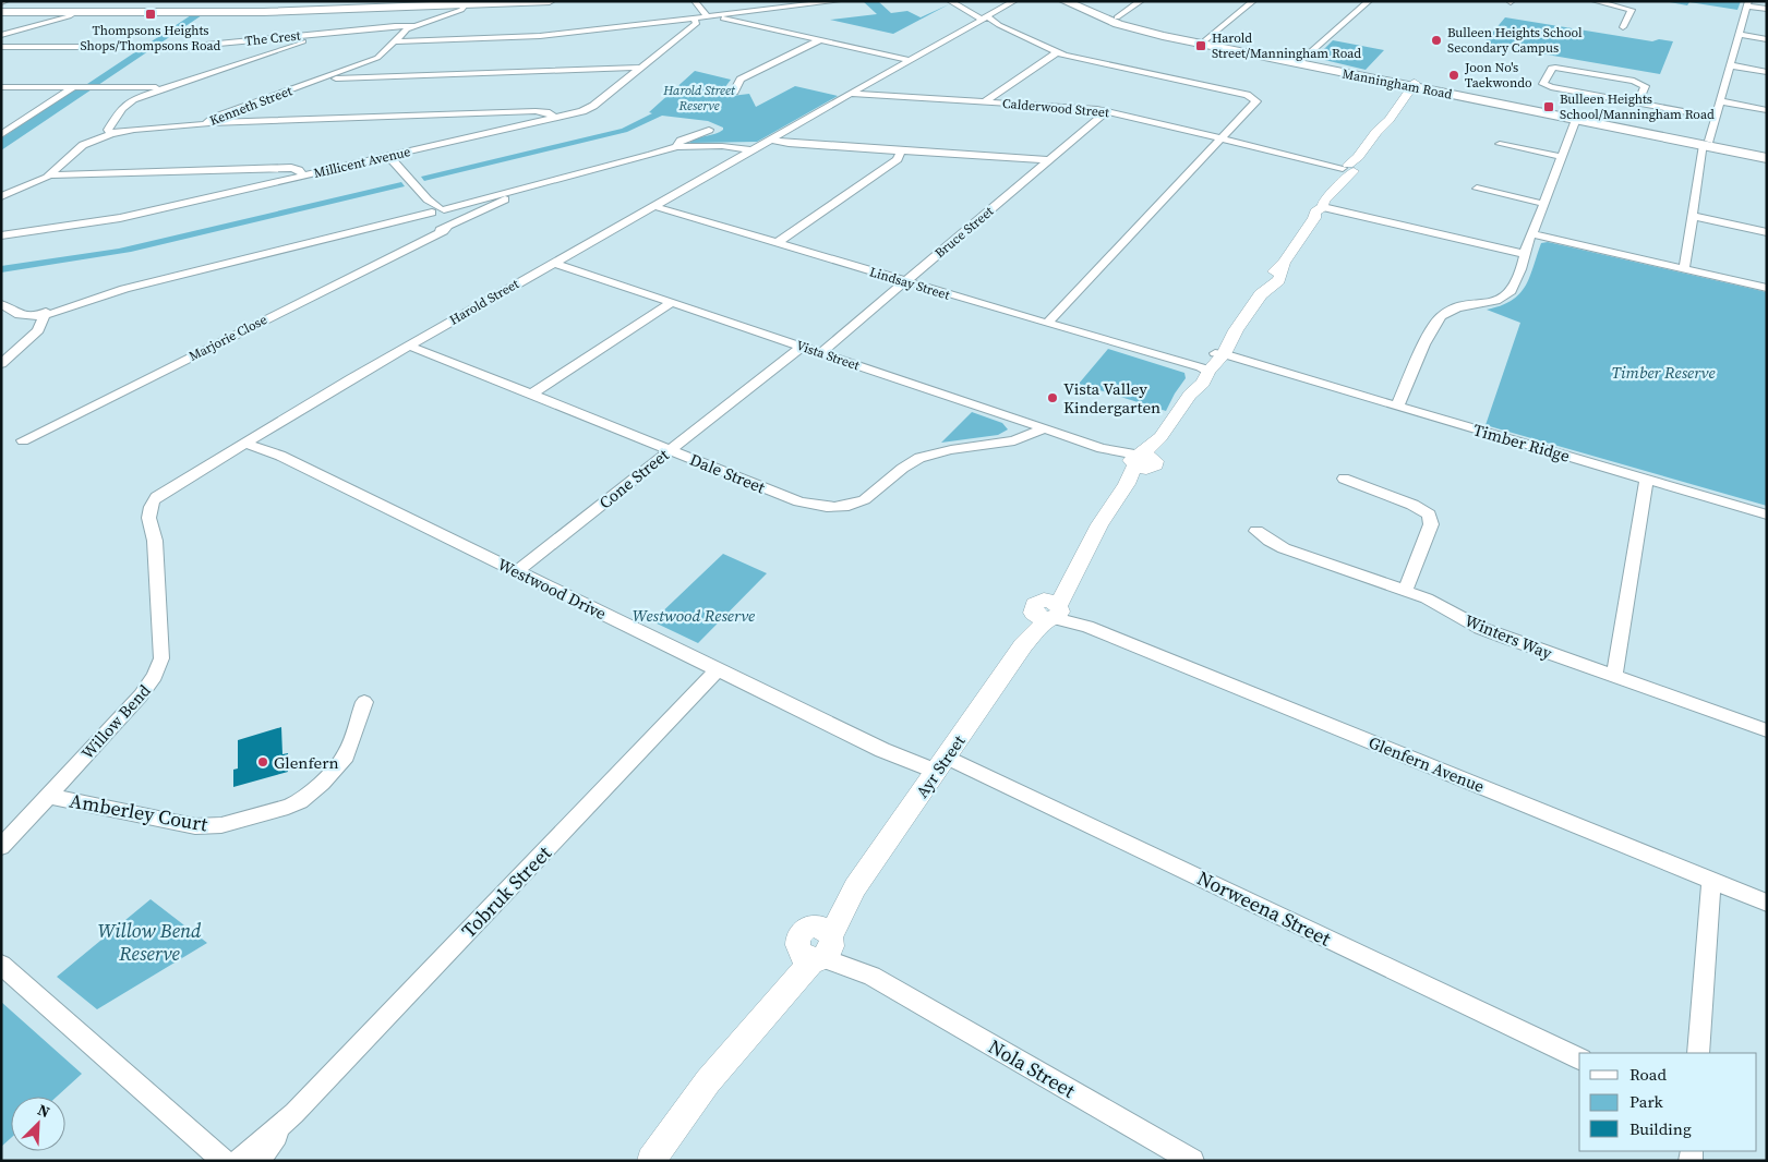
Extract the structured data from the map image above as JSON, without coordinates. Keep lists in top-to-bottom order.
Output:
{
  "streets": {
    "main road": ["Manningham Road"],
    "street": [
      "The Crest",
      "Kenneth Street",
      "Calderwood Street",
      "Millicent Avenue",
      "Bruce Street",
      "Lindsay Street",
      "Harold Street",
      "Marjorie Close",
      "Vista Street",
      "Timber Ridge",
      "Dale Street",
      "Cone Street",
      "Westwood Drive",
      "Winters Way",
      "Willow Bend",
      "Glenfern Avenue",
      "Ayr Street",
      "Amberley Court",
      "Tobruk Street",
      "Norweena Street",
      "Nola Street"
    ]
  },
  "crossings": [
    ["The Crest", "Kenneth Street"],
    ["Calderwood Street", "Bruce Street"],
    ["Calderwood Street", "Harold Street"],
    ["Bruce Street", "Lindsay Street"],
    ["Bruce Street", "Vista Street"],
    ["Lindsay Street", "Harold Street"],
    ["Harold Street", "Vista Street"],
    ["Harold Street", "Dale Street"],
    ["Harold Street", "Westwood Drive"],
    ["Harold Street", "Willow Bend"],
    ["Vista Street", "Dale Street"],
    ["Vista Street", "Cone Street"],
    ["Vista Street", "Ayr Street"],
    ["Dale Street", "Cone Street"],
    ["Cone Street", "Westwood Drive"],
    ["Westwood Drive", "Willow Bend"],
    ["Westwood Drive", "Ayr Street"],
    ["Westwood Drive", "Tobruk Street"],
    ["Westwood Drive", "Norweena Street"],
    ["Willow Bend", "Amberley Court"],
    ["Glenfern Avenue", "Ayr Street"],
    ["Ayr Street", "Norweena Street"],
    ["Ayr Street", "Nola Street"]
  ],
  "parks": [
    "Harold Street Reserve",
    "Timber Reserve",
    "Westwood Reserve",
    "Willow Bend Reserve"
  ],
  "places": {
    "transit": ["Thompsons Heights Shops/Thompsons Road", "Harold Street/Manningham Road", "Bulleen Heights School/Manningham Road"],
    "other": [
      "Bulleen Heights School Secondary Campus",
      "Joon No's Taekwondo",
      "Vista Valley Kindergarten",
      "Glenfern"
    ]
  },
  "legend": ["Road", "Park", "Building"],
  "north": "top right"
}
